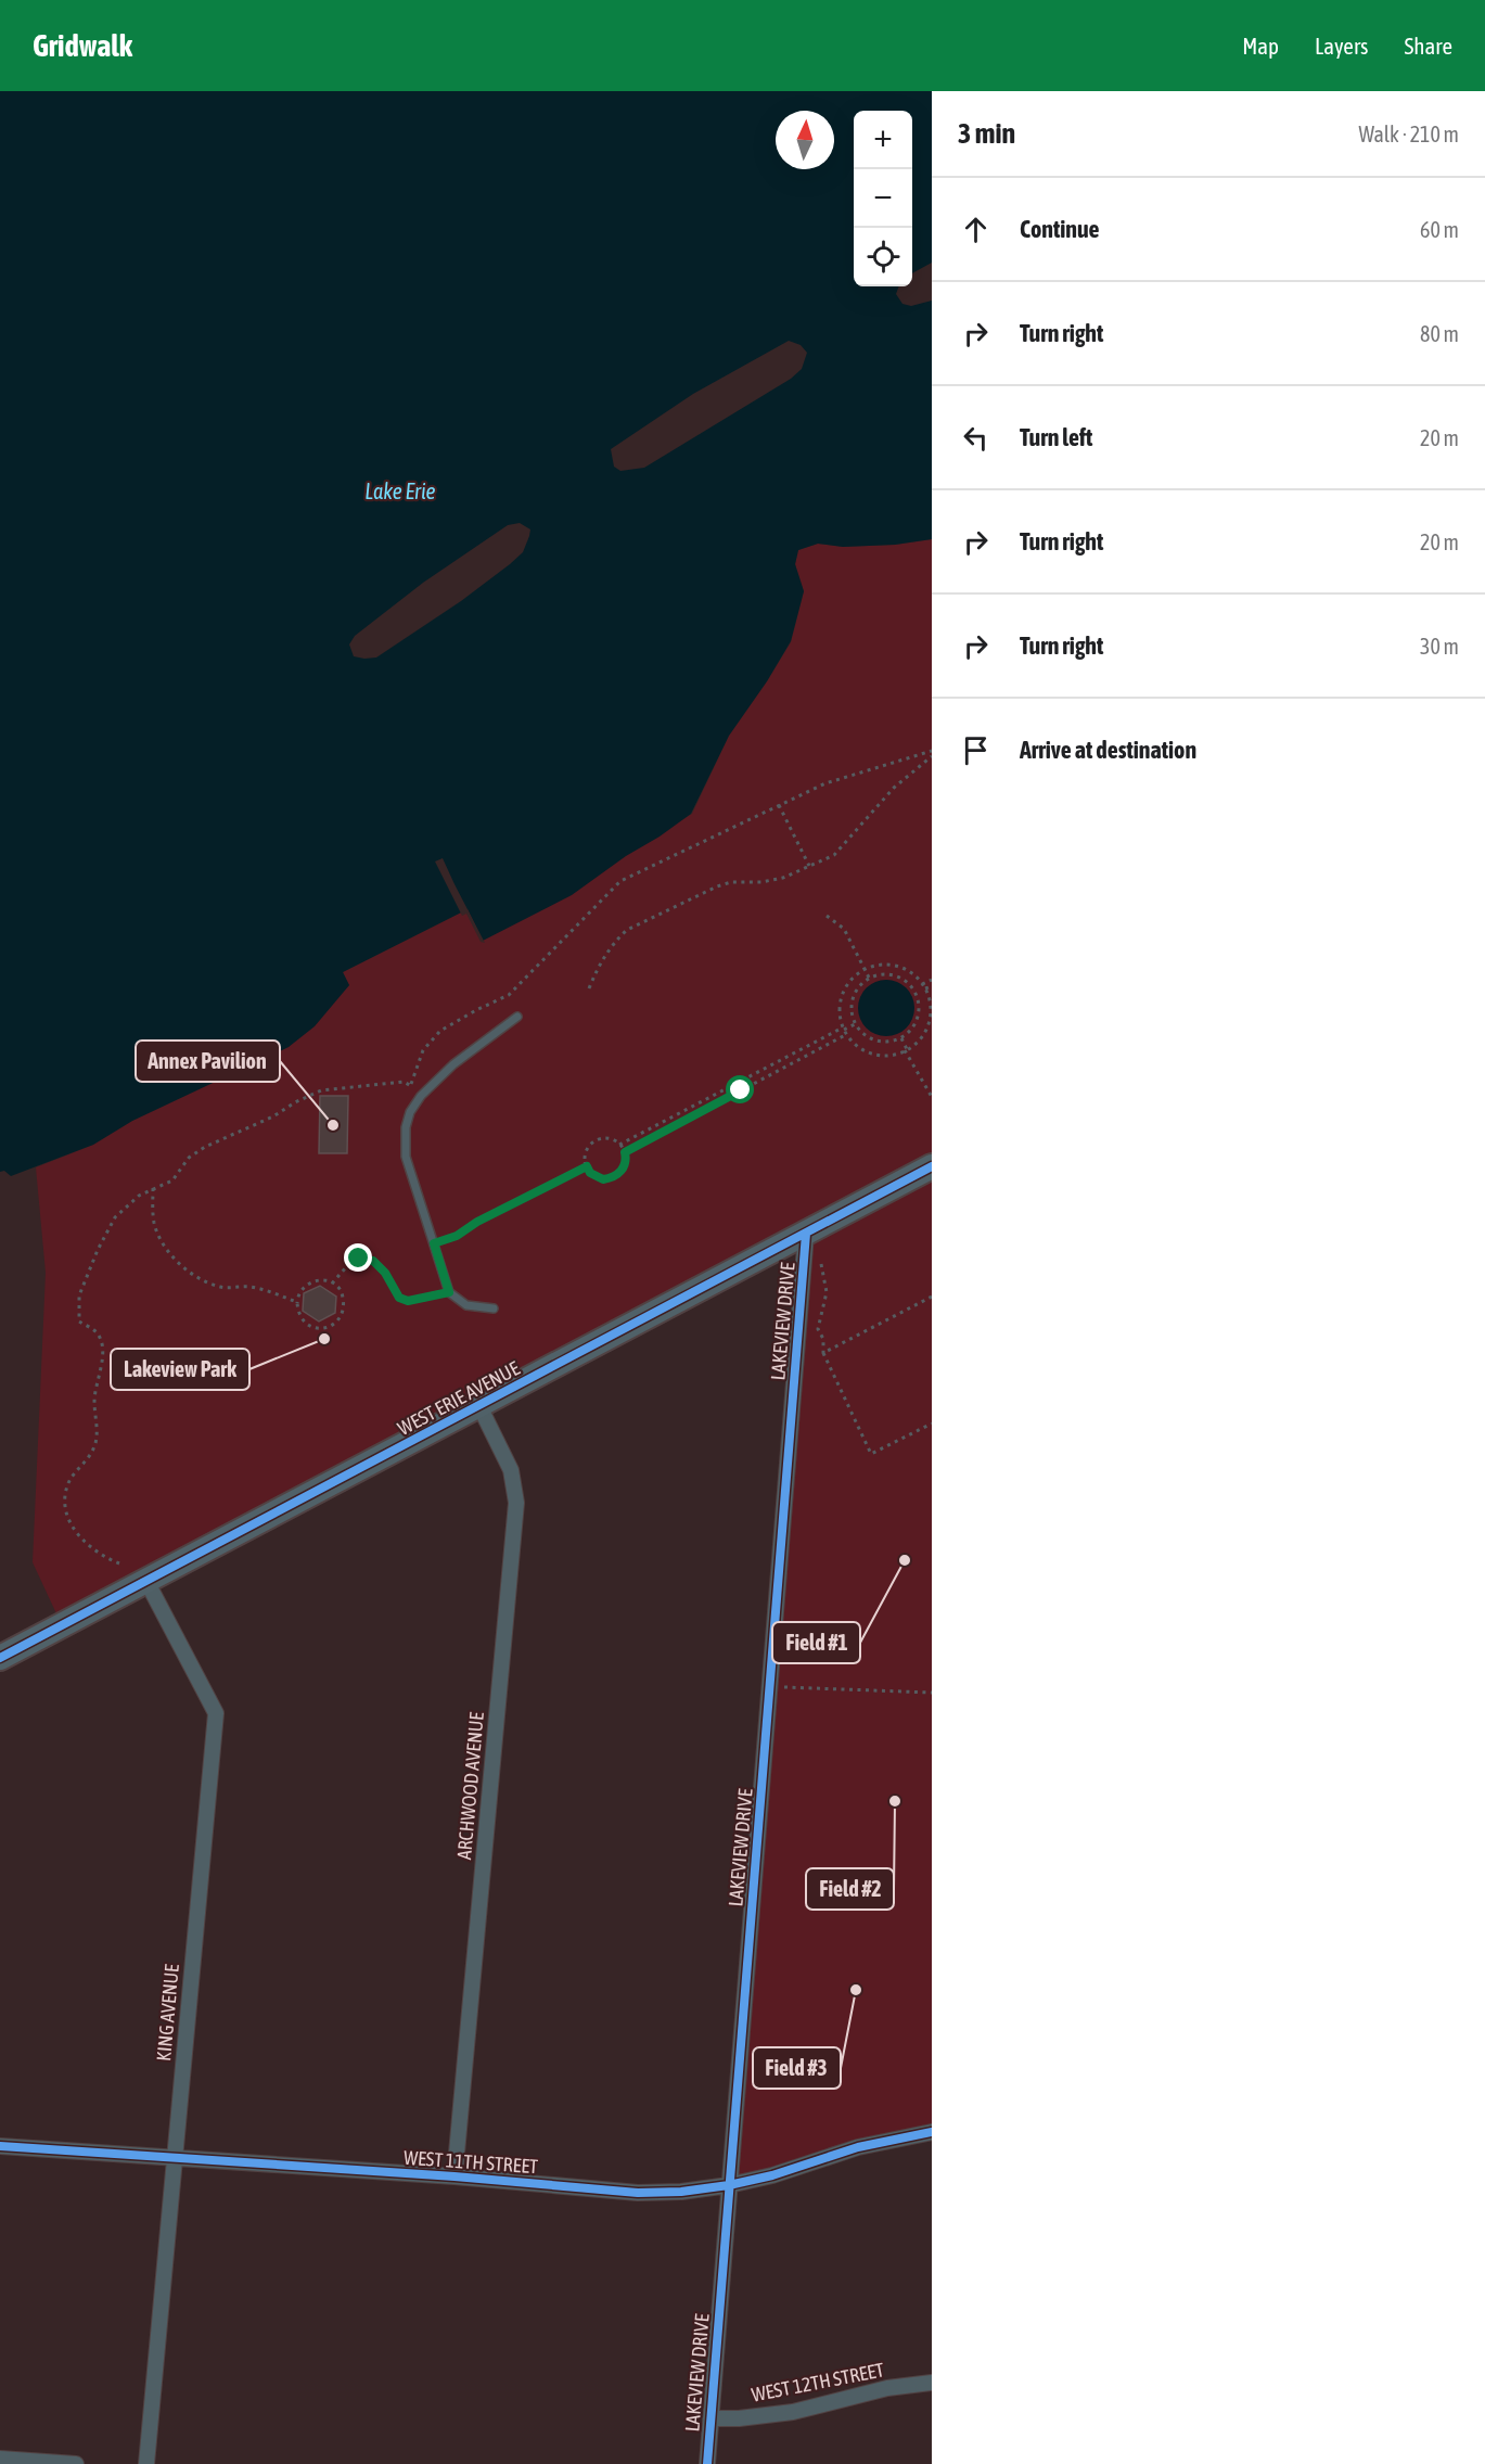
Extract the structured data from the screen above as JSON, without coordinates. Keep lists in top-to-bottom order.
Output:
{
  "streets": {
    "main road": ["WEST ERIE AVENUE"],
    "street": [
      "LAKEVIEW DRIVE",
      "ARCHWOOD AVENUE",
      "KING AVENUE",
      "WEST 11TH STREET",
      "WEST 12TH STREET"
    ]
  },
  "crossings": [
    ["LAKEVIEW DRIVE", "WEST ERIE AVENUE"],
    ["LAKEVIEW DRIVE", "WEST 11TH STREET"],
    ["LAKEVIEW DRIVE", "WEST 12TH STREET"],
    ["WEST ERIE AVENUE", "ARCHWOOD AVENUE"],
    ["WEST ERIE AVENUE", "KING AVENUE"],
    ["ARCHWOOD AVENUE", "WEST 11TH STREET"],
    ["KING AVENUE", "WEST 11TH STREET"]
  ],
  "water": ["Lake Erie"],
  "places": [
    "Annex Pavilion",
    "Lakeview Park",
    "Field #1",
    "Field #2",
    "Field #3"
  ],
  "north": "top",
  "page": {
    "header": "Gridwalk",
    "nav": ["Map", "Layers", "Share"],
    "heading": ["3 min", "Walk · 210 m"],
    "map_buttons": ["+", "−"],
    "list": [
      ["Continue", "60 m"],
      ["Turn right", "80 m"],
      ["Turn left", "20 m"],
      ["Turn right", "20 m"],
      ["Turn right", "30 m"],
      "Arrive at destination"
    ]
  }
}
